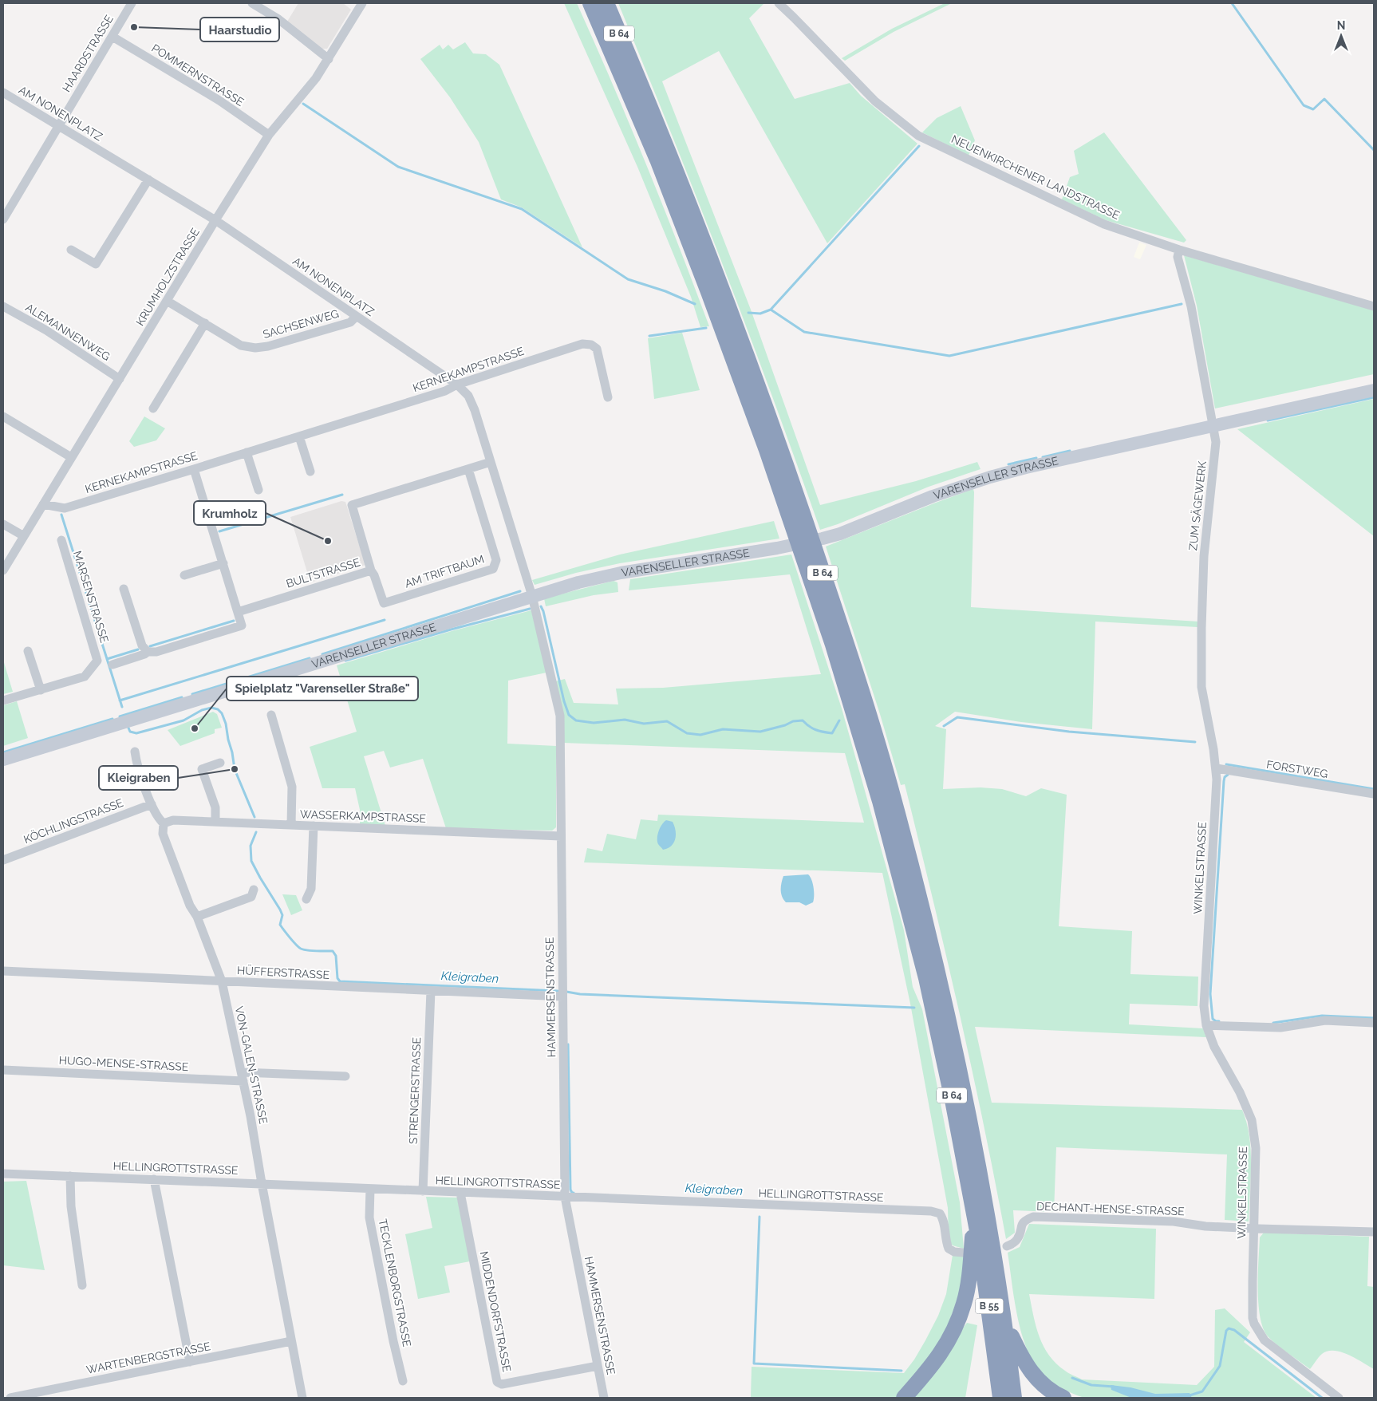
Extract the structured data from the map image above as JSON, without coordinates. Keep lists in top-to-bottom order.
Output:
{
  "streets": {
    "highway": ["B 64", "B 55"],
    "main road": ["VARENSELLER STRASSE"],
    "street": [
      "HAARDSTRASSE",
      "POMMERNSTRASSE",
      "AM NONENPLATZ",
      "NEUENKIRCHENER LANDSTRASSE",
      "KRUMHOLZSTRASSE",
      "SACHSENWEG",
      "ALEMANNENWEG",
      "KERNEKAMPSTRASSE",
      "ZUM SÄGEWERK",
      "AM TRIFTBAUM",
      "BULTSTRASSE",
      "MARSENSTRASSE",
      "FORSTWEG",
      "WASSERKAMPSTRASSE",
      "KÖCHLINGSTRASSE",
      "WINKELSTRASSE",
      "HÜFFERSTRASSE",
      "HAMMERSENSTRASSE",
      "HUGO-MENSE-STRASSE",
      "VON-GALEN-STRASSE",
      "STRENGERSTRASSE",
      "HELLINGROTTSTRASSE",
      "DECHANT-HENSE-STRASSE",
      "TECKLENBORGSTRASSE",
      "MIDDENDORFSTRASSE",
      "WARTENBERGSTRASSE"
    ]
  },
  "crossings": [
    ["B 64", "B 55"],
    ["HAARDSTRASSE", "POMMERNSTRASSE"],
    ["HAARDSTRASSE", "AM NONENPLATZ"],
    ["POMMERNSTRASSE", "KRUMHOLZSTRASSE"],
    ["AM NONENPLATZ", "KRUMHOLZSTRASSE"],
    ["AM NONENPLATZ", "SACHSENWEG"],
    ["AM NONENPLATZ", "KERNEKAMPSTRASSE"],
    ["AM NONENPLATZ", "VARENSELLER STRASSE"],
    ["AM NONENPLATZ", "BULTSTRASSE"],
    ["AM NONENPLATZ", "HAMMERSENSTRASSE"],
    ["NEUENKIRCHENER LANDSTRASSE", "ZUM SÄGEWERK"],
    ["KRUMHOLZSTRASSE", "SACHSENWEG"],
    ["KRUMHOLZSTRASSE", "ALEMANNENWEG"],
    ["KRUMHOLZSTRASSE", "KERNEKAMPSTRASSE"],
    ["VARENSELLER STRASSE", "ZUM SÄGEWERK"],
    ["VARENSELLER STRASSE", "HAMMERSENSTRASSE"],
    ["ZUM SÄGEWERK", "FORSTWEG"],
    ["ZUM SÄGEWERK", "WINKELSTRASSE"],
    ["AM TRIFTBAUM", "BULTSTRASSE"],
    ["FORSTWEG", "WINKELSTRASSE"],
    ["WASSERKAMPSTRASSE", "HAMMERSENSTRASSE"],
    ["WASSERKAMPSTRASSE", "VON-GALEN-STRASSE"],
    ["KÖCHLINGSTRASSE", "VON-GALEN-STRASSE"],
    ["WINKELSTRASSE", "DECHANT-HENSE-STRASSE"],
    ["HÜFFERSTRASSE", "HAMMERSENSTRASSE"],
    ["HÜFFERSTRASSE", "VON-GALEN-STRASSE"],
    ["HÜFFERSTRASSE", "STRENGERSTRASSE"],
    ["HAMMERSENSTRASSE", "HELLINGROTTSTRASSE"],
    ["HAMMERSENSTRASSE", "MIDDENDORFSTRASSE"],
    ["HUGO-MENSE-STRASSE", "VON-GALEN-STRASSE"],
    ["VON-GALEN-STRASSE", "HELLINGROTTSTRASSE"],
    ["VON-GALEN-STRASSE", "WARTENBERGSTRASSE"],
    ["STRENGERSTRASSE", "HELLINGROTTSTRASSE"],
    ["HELLINGROTTSTRASSE", "TECKLENBORGSTRASSE"],
    ["HELLINGROTTSTRASSE", "MIDDENDORFSTRASSE"]
  ],
  "water": ["Kleigraben"],
  "places": [
    "Haarstudio",
    "Krumholz",
    "Spielplatz \"Varenseller Straße\"",
    "Kleigraben"
  ],
  "north": "top"
}
